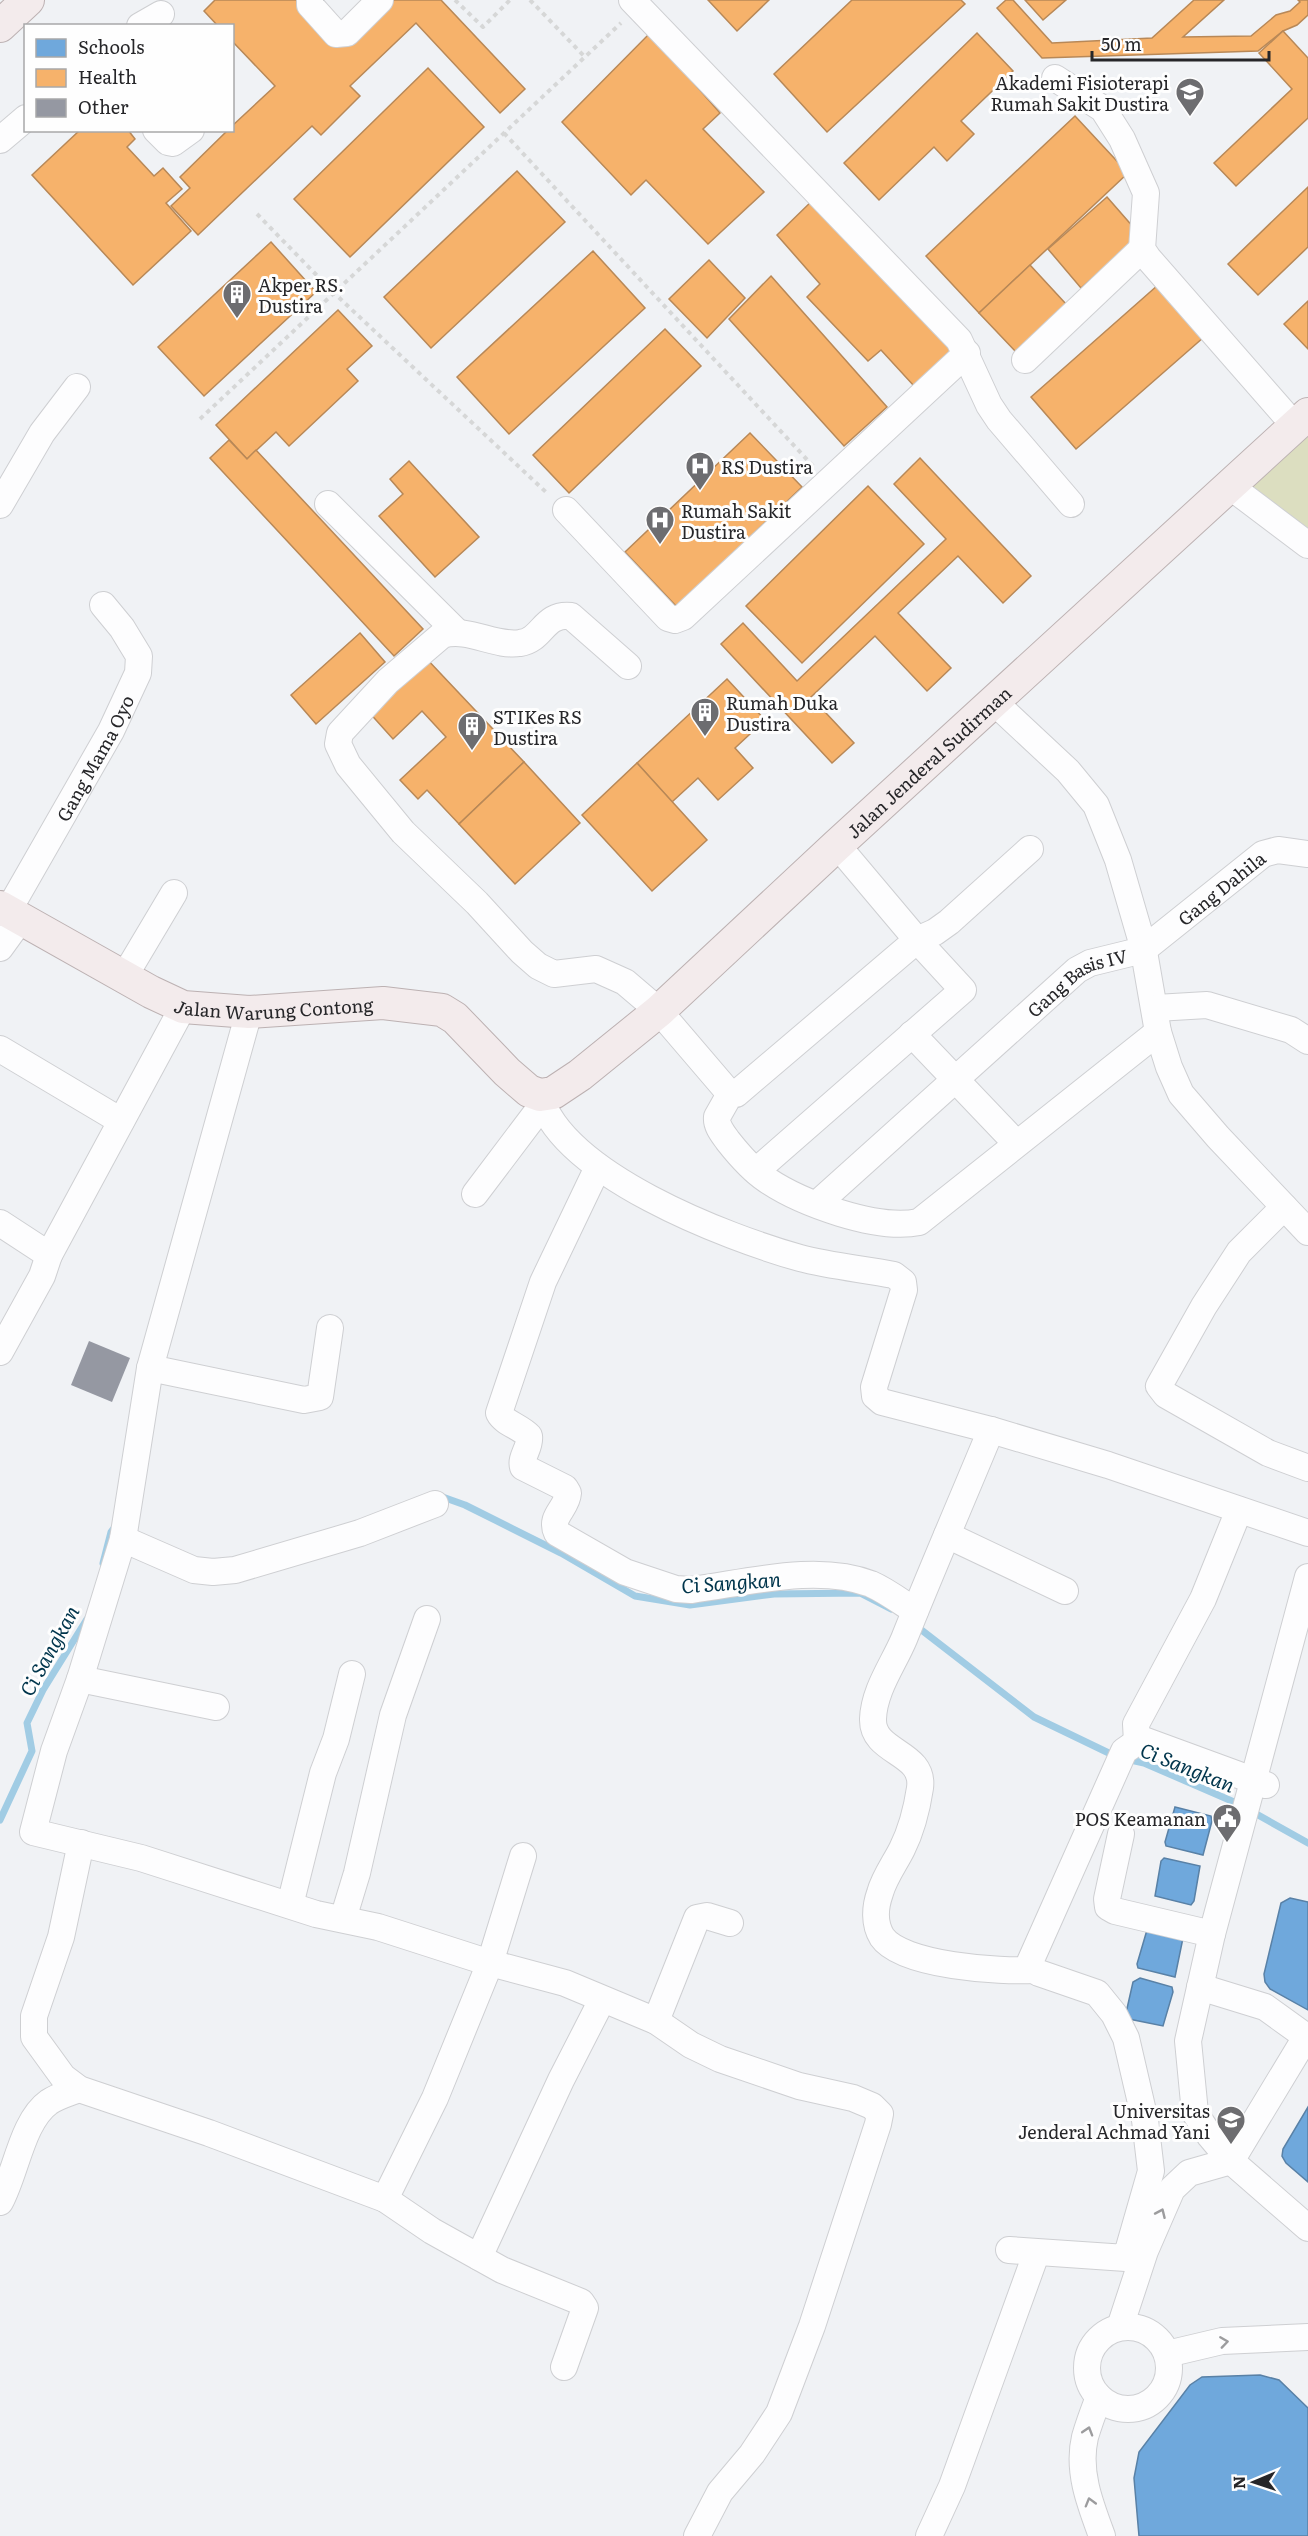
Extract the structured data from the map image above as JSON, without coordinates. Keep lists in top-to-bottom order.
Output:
{
  "streets": {
    "main road": ["Jalan Jenderal Sudirman", "Jalan Warung Contong"],
    "street": ["Gang Mama Oyo", "Gang Dahila", "Gang Basis IV"]
  },
  "crossings": [
    ["Gang Mama Oyo", "Jalan Warung Contong"],
    ["Jalan Jenderal Sudirman", "Jalan Warung Contong"],
    ["Gang Dahila", "Gang Basis IV"]
  ],
  "water": ["Ci Sangkan"],
  "places": {
    "school or university": ["Akademi Fisioterapi Rumah Sakit Dustira", "Universitas Jenderal Achmad Yani"],
    "building": ["Akper RS. Dustira", "Rumah Duka Dustira", "STIKes RS Dustira"],
    "hospital": ["RS Dustira", "Rumah Sakit Dustira"],
    "public building": ["POS Keamanan"]
  },
  "legend": ["Schools", "Health", "Other"],
  "scale_bar": "50 m",
  "north": "left"
}
